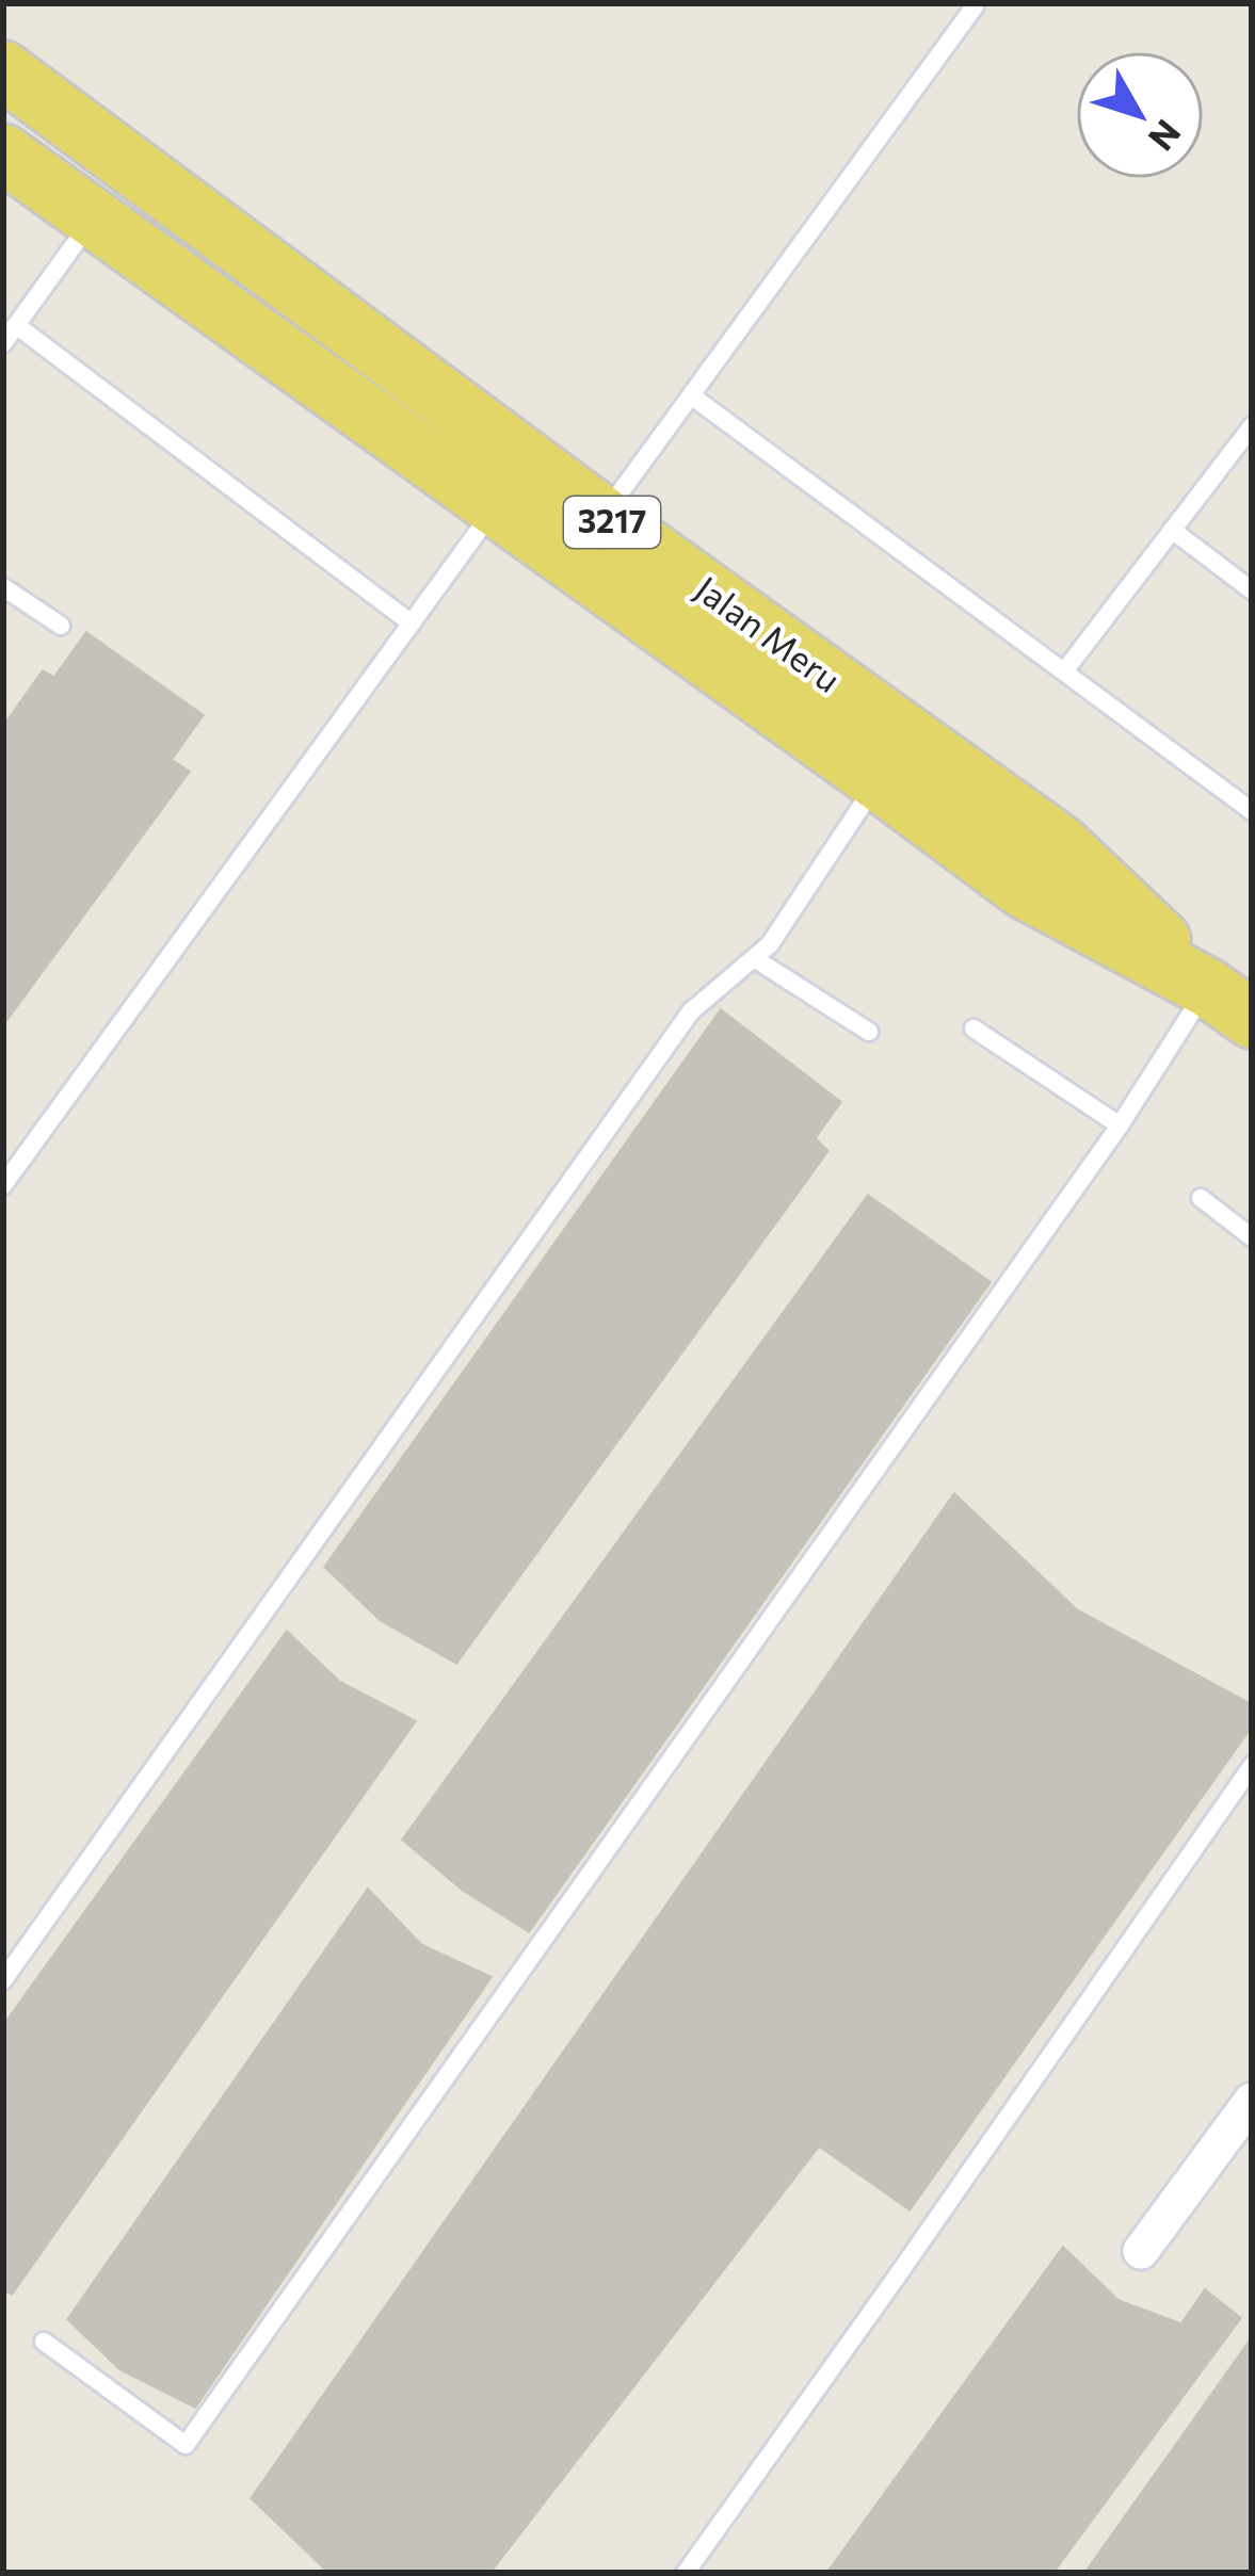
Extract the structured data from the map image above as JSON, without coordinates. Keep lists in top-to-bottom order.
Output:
{
  "streets": {
    "main road": ["3217", "Jalan Meru"]
  },
  "north": "bottom right"
}
